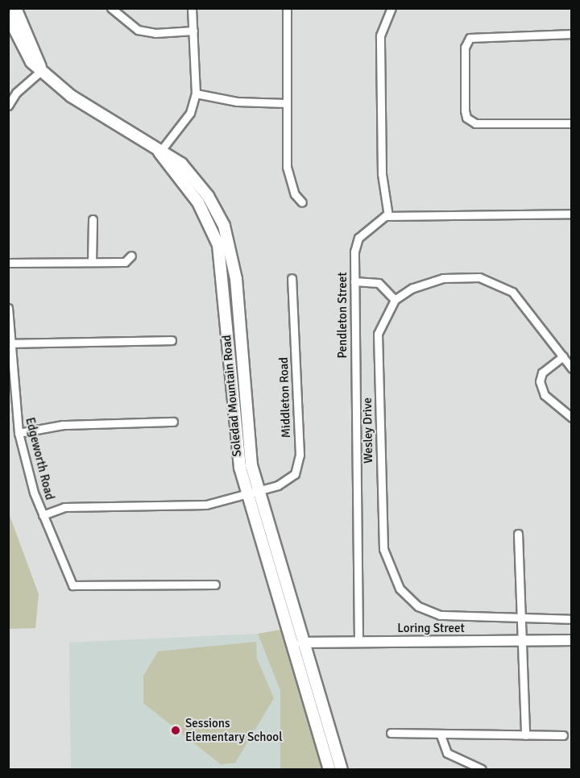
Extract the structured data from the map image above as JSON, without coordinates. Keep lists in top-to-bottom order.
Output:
{
  "streets": {
    "main road": ["Soledad Mountain Road"],
    "street": [
      "Pendleton Street",
      "Middleton Road",
      "Wesley Drive",
      "Edgeworth Road",
      "Loring Street"
    ]
  },
  "crossings": [
    ["Pendleton Street", "Loring Street"],
    ["Soledad Mountain Road", "Middleton Road"],
    ["Soledad Mountain Road", "Loring Street"],
    ["Middleton Road", "Edgeworth Road"]
  ],
  "places": ["Sessions Elementary School"]
}
